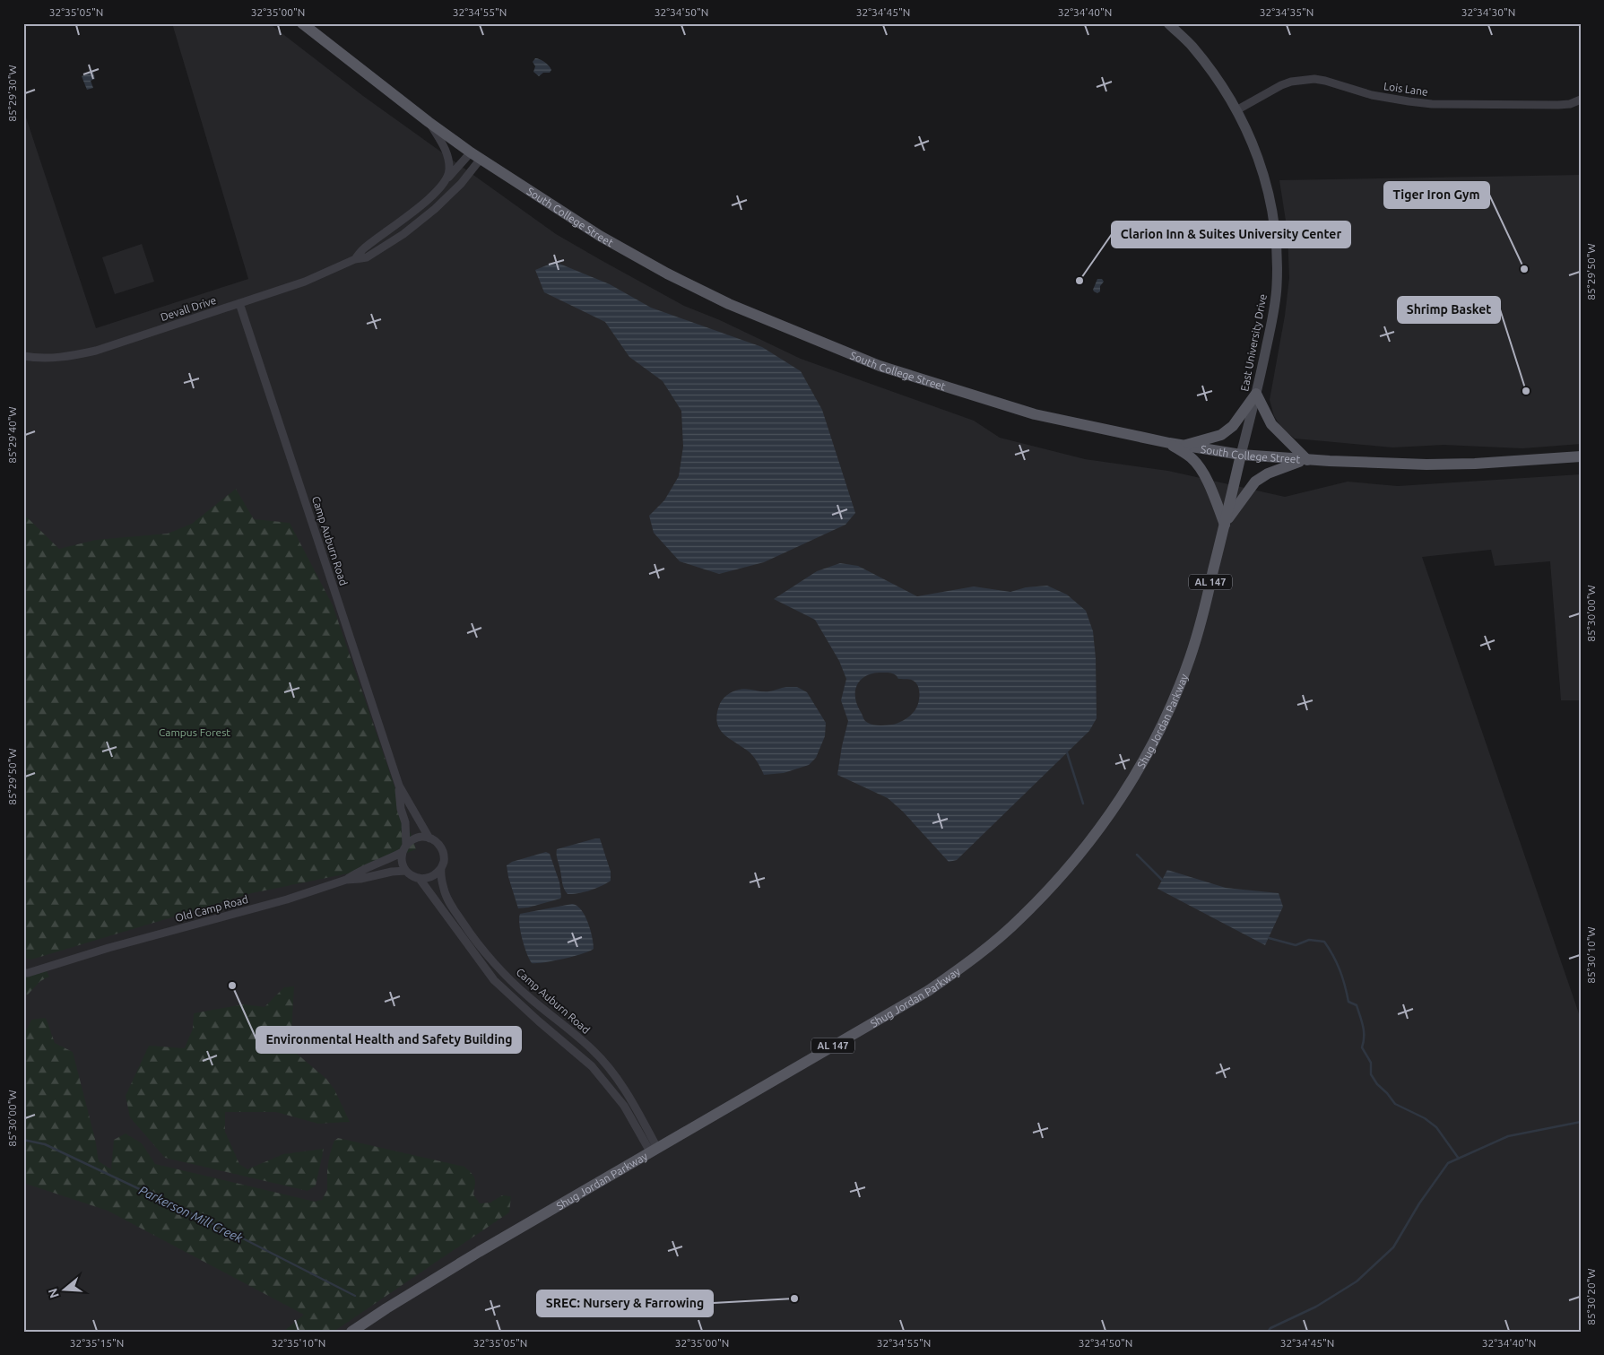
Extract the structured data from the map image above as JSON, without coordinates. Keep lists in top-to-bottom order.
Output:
{
  "streets": {
    "main road": [
      "South College Street",
      "East University Drive",
      "AL 147",
      "Shug Jordan Parkway"
    ],
    "street": [
      "Lois Lane",
      "Devall Drive",
      "Camp Auburn Road",
      "Old Camp Road"
    ]
  },
  "crossings": [
    ["Lois Lane", "East University Drive"],
    ["South College Street", "East University Drive"],
    ["South College Street", "Shug Jordan Parkway"],
    ["Devall Drive", "Camp Auburn Road"],
    ["East University Drive", "Shug Jordan Parkway"],
    ["Camp Auburn Road", "Shug Jordan Parkway"],
    ["Camp Auburn Road", "Old Camp Road"]
  ],
  "water": ["Parkerson Mill Creek"],
  "parks": ["Campus Forest"],
  "places": [
    "Tiger Iron Gym",
    "Clarion Inn & Suites University Center",
    "Shrimp Basket",
    "Environmental Health and Safety Building",
    "SREC: Nursery & Farrowing"
  ],
  "north": "left",
  "coordinates": [
    "32°35'05\"N",
    "32°35'00\"N",
    "32°34'55\"N",
    "32°34'50\"N",
    "32°34'45\"N",
    "32°34'40\"N",
    "32°34'35\"N",
    "32°34'30\"N",
    "85°29'30\"W",
    "85°29'50\"W",
    "85°29'40\"W",
    "85°30'00\"W",
    "85°30'10\"W",
    "85°30'20\"W",
    "32°35'15\"N",
    "32°35'10\"N"
  ]
}
